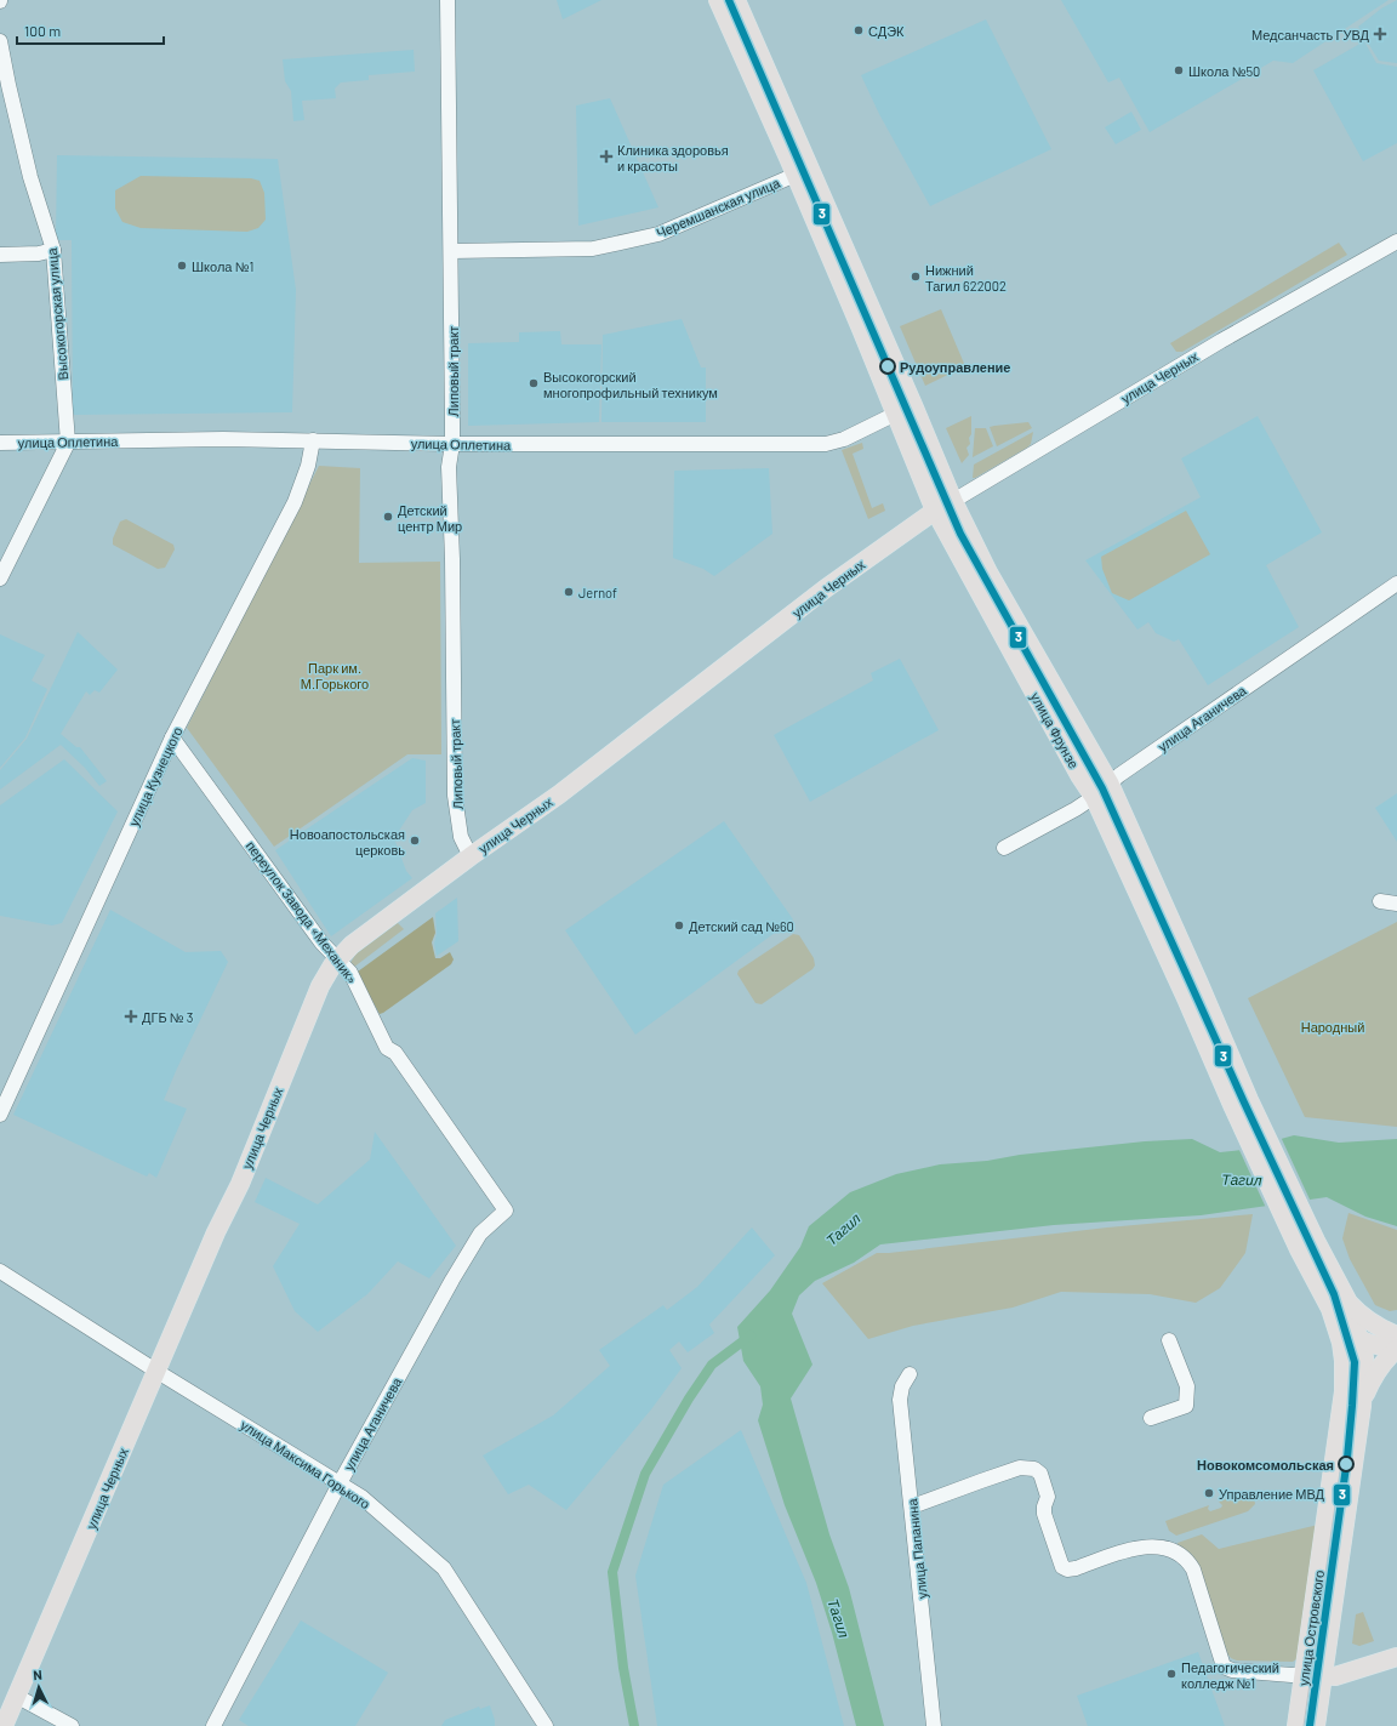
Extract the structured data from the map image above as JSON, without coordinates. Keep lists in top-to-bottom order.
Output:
{
  "streets": {
    "main road": ["улица Черных", "улица Фрунзе", "улица Островского"],
    "street": [
      "Черемшанская улица",
      "Высокогорская улица",
      "Липовый тракт",
      "улица Оплетина",
      "улица Аганичева",
      "улица Кузнецкого",
      "переулок Завода «Механик»",
      "улица Максима Горького",
      "улица Папанина"
    ]
  },
  "crossings": [
    ["Черемшанская улица", "Липовый тракт"],
    ["Черемшанская улица", "улица Фрунзе"],
    ["Высокогорская улица", "улица Оплетина"],
    ["Липовый тракт", "улица Черных"],
    ["Липовый тракт", "улица Оплетина"],
    ["улица Черных", "улица Фрунзе"],
    ["улица Черных", "переулок Завода «Механик»"],
    ["улица Черных", "улица Максима Горького"],
    ["улица Оплетина", "улица Фрунзе"],
    ["улица Оплетина", "улица Кузнецкого"],
    ["улица Аганичева", "улица Фрунзе"],
    ["улица Аганичева", "переулок Завода «Механик»"],
    ["улица Аганичева", "улица Максима Горького"],
    ["улица Фрунзе", "улица Островского"],
    ["улица Кузнецкого", "переулок Завода «Механик»"]
  ],
  "water": ["Тагил"],
  "parks": ["Парк им. М.Горького", "Народный"],
  "places": {
    "other": [
      "СДЭК",
      "Школа №50",
      "Школа №1",
      "Нижний Тагил 622002",
      "Рудоуправление",
      "Высокогорский многопрофильный техникум",
      "Детский центр Мир",
      "Jernof",
      "Новоапостольская церковь",
      "Детский сад №60",
      "Новокомсомольская",
      "Управление МВД",
      "Педагогический колледж №1"
    ],
    "health": ["Медсанчасть ГУВД", "Клиника здоровья и красоты", "ДГБ № 3"]
  },
  "lines": ["tram line 3"],
  "scale_bar": "100 m",
  "north": "top"
}
